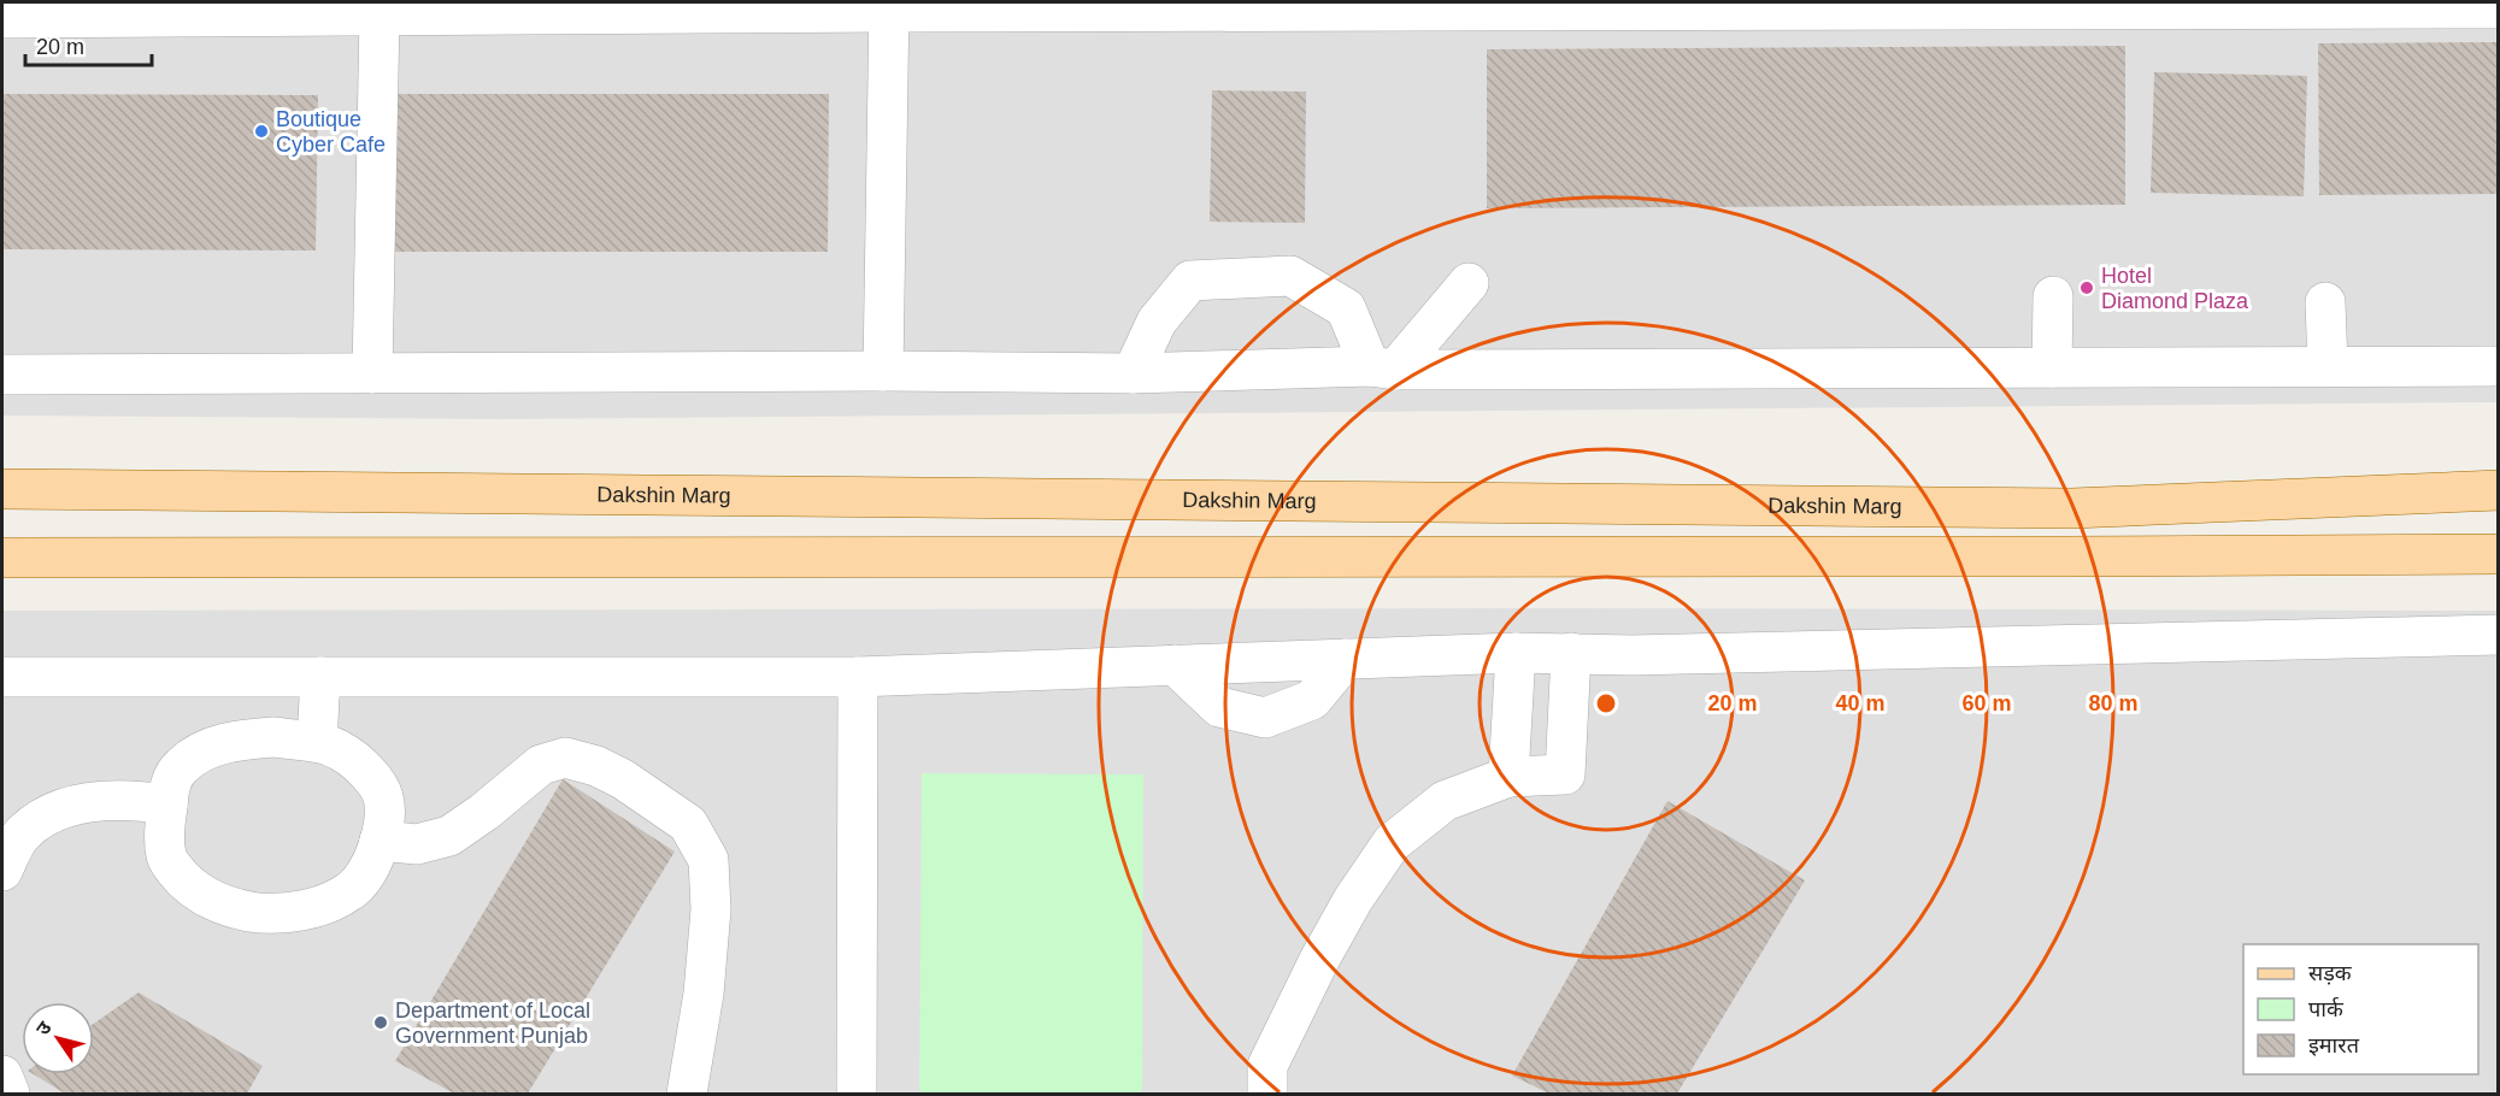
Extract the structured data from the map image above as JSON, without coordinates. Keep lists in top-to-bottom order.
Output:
{
  "streets": {
    "main road": ["Dakshin Marg"]
  },
  "places": ["Boutique Cyber Cafe", "Hotel Diamond Plaza", "Department of Local Government Punjab"],
  "legend": ["सड़क", "पार्क", "इमारत"],
  "scale_bar": "20 m",
  "north": "top left",
  "rings": [
    "20 m",
    "40 m",
    "60 m",
    "80 m"
  ]
}
